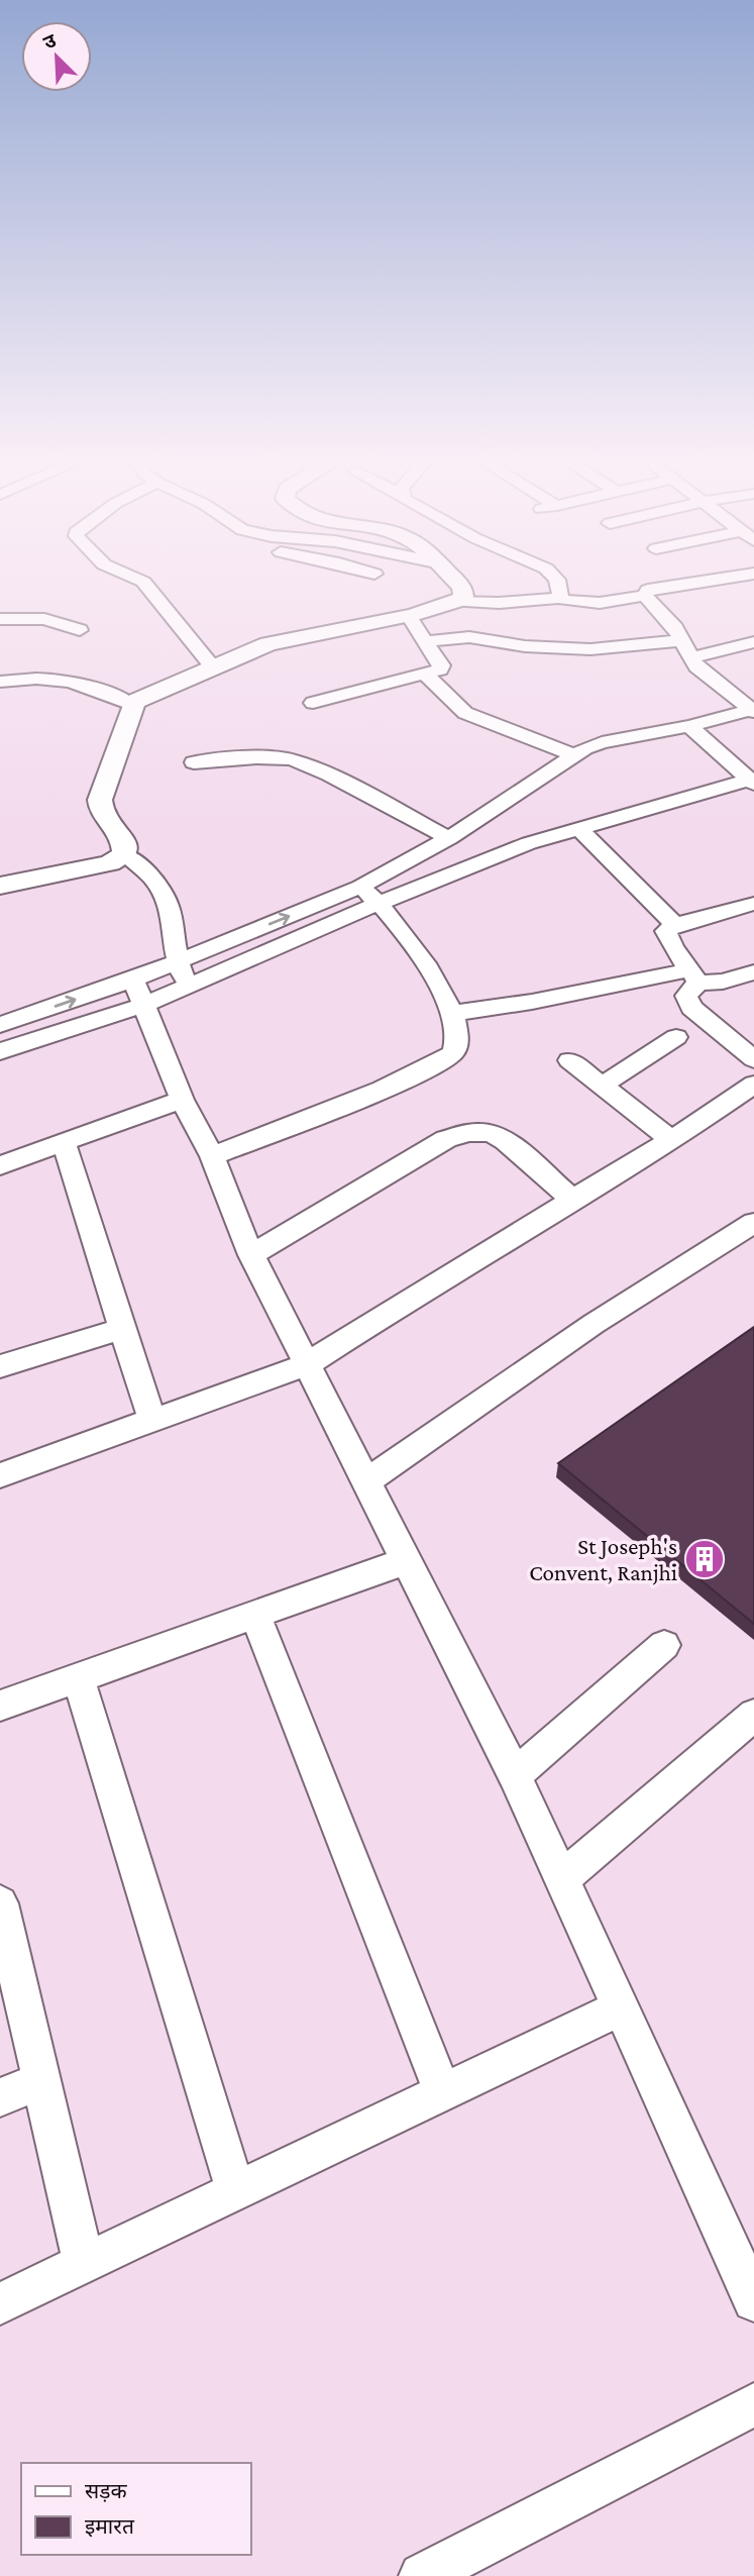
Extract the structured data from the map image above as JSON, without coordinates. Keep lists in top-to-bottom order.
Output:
{
  "places": {
    "building": ["St Joseph's Convent, Ranjhi"]
  },
  "legend": ["सड़क", "इमारत"],
  "north": "top left"
}
